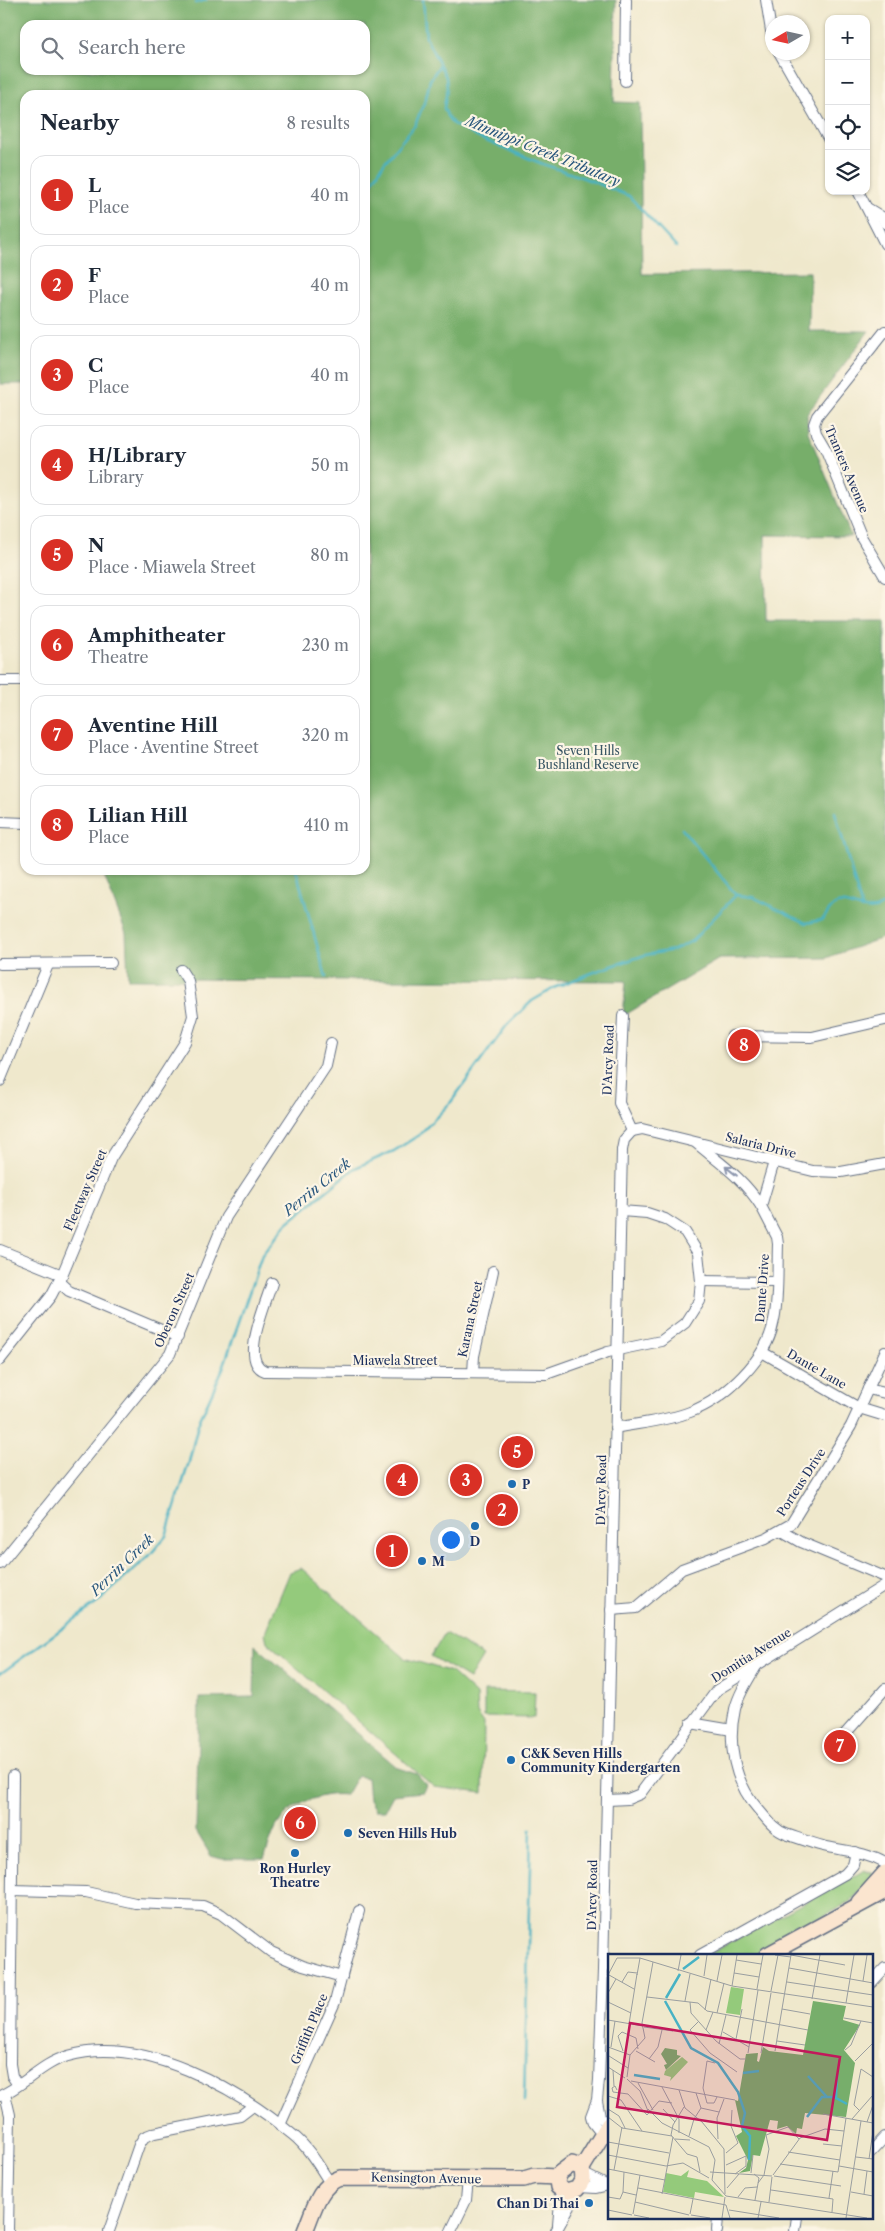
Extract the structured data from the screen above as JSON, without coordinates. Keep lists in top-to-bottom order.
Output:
{
  "streets": {
    "main road": ["Kensington Avenue"],
    "street": [
      "Tranters Avenue",
      "D'Arcy Road",
      "Salaria Drive",
      "Fleetway Street",
      "Dante Drive",
      "Oberon Street",
      "Karana Street",
      "Miawela Street",
      "Dante Lane",
      "Porteus Drive",
      "Domitia Avenue",
      "Griffith Place"
    ]
  },
  "crossings": [
    ["D'Arcy Road", "Salaria Drive"],
    ["D'Arcy Road", "Dante Drive"],
    ["D'Arcy Road", "Miawela Street"],
    ["D'Arcy Road", "Porteus Drive"],
    ["D'Arcy Road", "Domitia Avenue"],
    ["Salaria Drive", "Dante Drive"],
    ["Dante Drive", "Dante Lane"],
    ["Karana Street", "Miawela Street"],
    ["Dante Lane", "Porteus Drive"]
  ],
  "water": ["Minnippi Creek Tributary", "Perrin Creek"],
  "parks": ["Seven Hills Bushland Reserve"],
  "places": [
    "P",
    "D",
    "M",
    "C&K Seven Hills Community Kindergarten",
    "Seven Hills Hub",
    "Ron Hurley Theatre",
    "Chan Di Thai"
  ],
  "north": "left",
  "page": {
    "map_buttons": ["+", "−"],
    "search": "Search here",
    "heading": ["Nearby", "8 results"],
    "list": [
      {
        "mark": "1",
        "name": "L",
        "note": "Place",
        "value": "40 m"
      },
      {
        "mark": "2",
        "name": "F",
        "note": "Place",
        "value": "40 m"
      },
      {
        "mark": "3",
        "name": "C",
        "note": "Place",
        "value": "40 m"
      },
      {
        "mark": "4",
        "name": "H/Library",
        "note": "Library",
        "value": "50 m"
      },
      {
        "mark": "5",
        "name": "N",
        "note": "Place · Miawela Street",
        "value": "80 m"
      },
      {
        "mark": "6",
        "name": "Amphitheater",
        "note": "Theatre",
        "value": "230 m"
      },
      {
        "mark": "7",
        "name": "Aventine Hill",
        "note": "Place · Aventine Street",
        "value": "320 m"
      },
      {
        "mark": "8",
        "name": "Lilian Hill",
        "note": "Place",
        "value": "410 m"
      }
    ],
    "pins": [
      "8",
      "5",
      "3",
      "4",
      "2",
      "1",
      "7",
      "6"
    ]
  }
}
